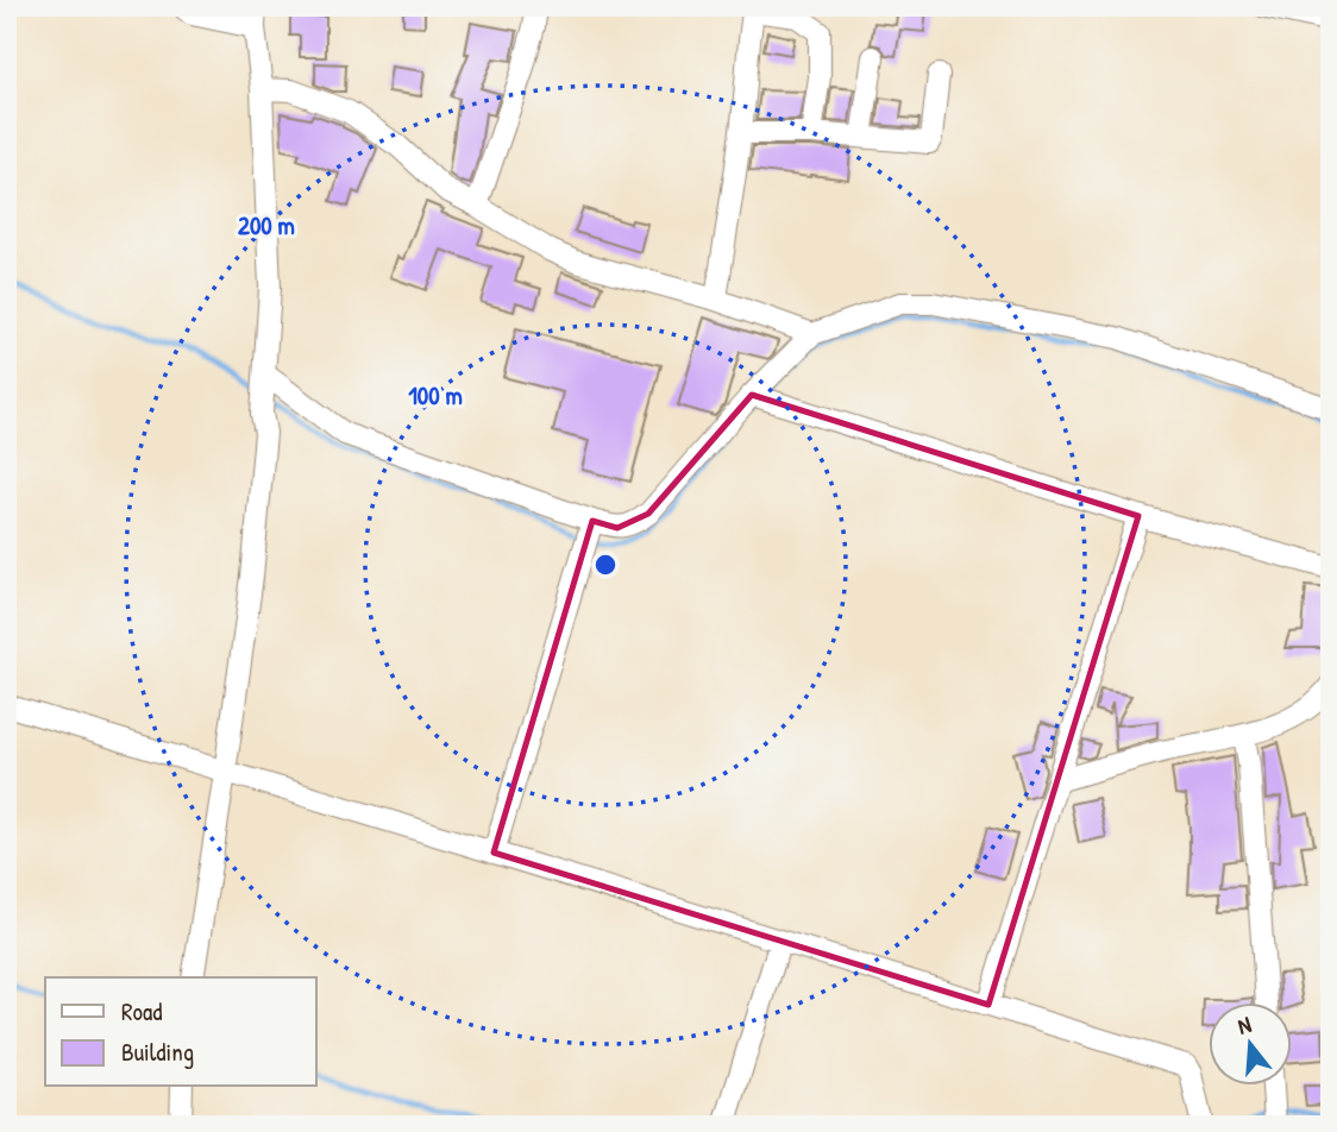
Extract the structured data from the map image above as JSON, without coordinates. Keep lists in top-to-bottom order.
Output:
{
  "legend": ["Road", "Building"],
  "north": "top",
  "rings": ["200 m", "100 m"]
}
